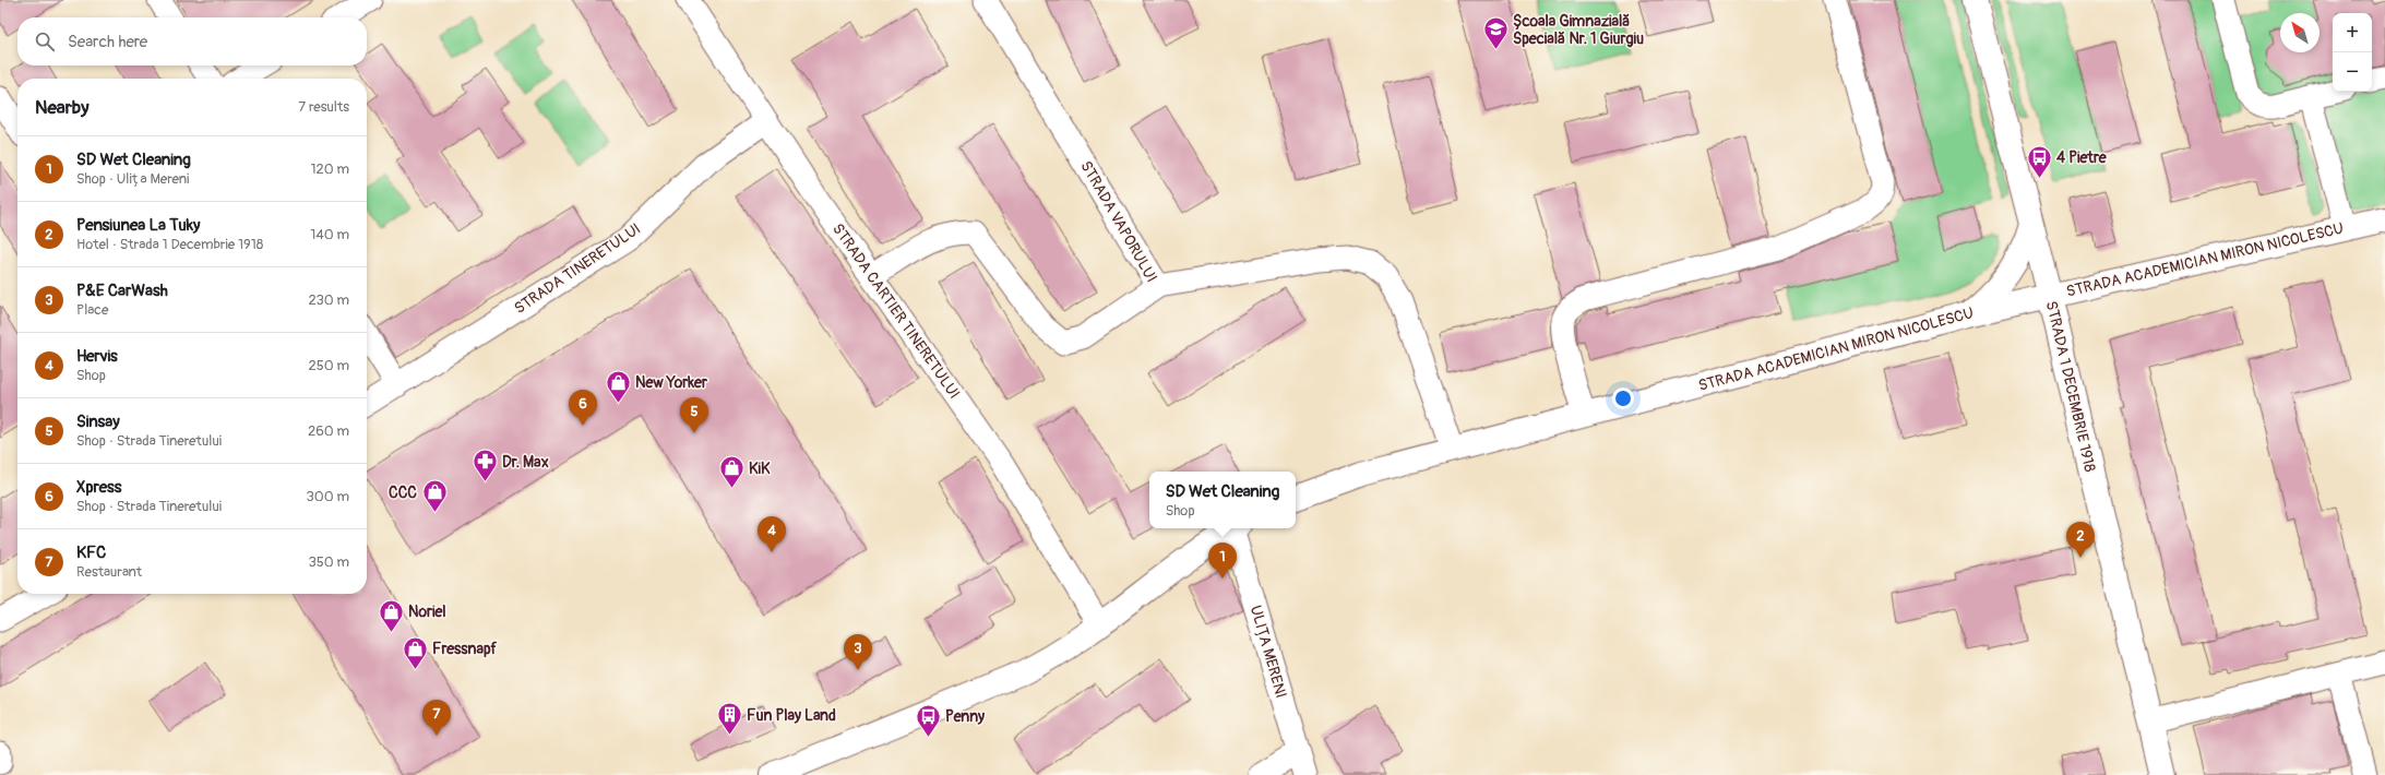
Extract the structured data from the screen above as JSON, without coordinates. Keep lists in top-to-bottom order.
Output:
{
  "streets": {
    "street": [
      "STRADA VAPORULUI",
      "STRADA ACADEMICIAN MIRON NICOLESCU",
      "STRADA TINERETULUI",
      "STRADA CARTIER TINERETULUI",
      "STRADA 1 DECEMBRIE 1918",
      "ULIȚA MERENI"
    ]
  },
  "crossings": [
    ["STRADA VAPORULUI", "STRADA CARTIER TINERETULUI"],
    ["STRADA ACADEMICIAN MIRON NICOLESCU", "STRADA 1 DECEMBRIE 1918"],
    ["STRADA TINERETULUI", "STRADA CARTIER TINERETULUI"]
  ],
  "places": {
    "school or university": ["Școala Gimnazială Specială Nr. 1 Giurgiu"],
    "bus stop": ["4 Pietre", "Penny"],
    "shop": [
      "New Yorker",
      "KiK",
      "CCC",
      "Noriel",
      "Fressnapf"
    ],
    "pharmacy": ["Dr. Max"],
    "building": ["Fun Play Land"]
  },
  "north": "top left",
  "page": {
    "map_buttons": ["+", "−"],
    "search": "Search here",
    "heading": ["Nearby", "7 results"],
    "list": [
      {
        "mark": "1",
        "name": "SD Wet Cleaning",
        "note": "Shop · Ulița Mereni",
        "value": "120 m"
      },
      {
        "mark": "2",
        "name": "Pensiunea La Tuky",
        "note": "Hotel · Strada 1 Decembrie 1918",
        "value": "140 m"
      },
      {
        "mark": "3",
        "name": "P&E CarWash",
        "note": "Place",
        "value": "230 m"
      },
      {
        "mark": "4",
        "name": "Hervis",
        "note": "Shop",
        "value": "250 m"
      },
      {
        "mark": "5",
        "name": "Sinsay",
        "note": "Shop · Strada Tineretului",
        "value": "260 m"
      },
      {
        "mark": "6",
        "name": "Xpress",
        "note": "Shop · Strada Tineretului",
        "value": "300 m"
      },
      {
        "mark": "7",
        "name": "KFC",
        "note": "Restaurant",
        "value": "350 m"
      }
    ],
    "pins": [
      "6",
      "5",
      "4",
      "2",
      "1",
      "3",
      "7"
    ],
    "popup": ["SD Wet Cleaning", "Shop"]
  }
}
